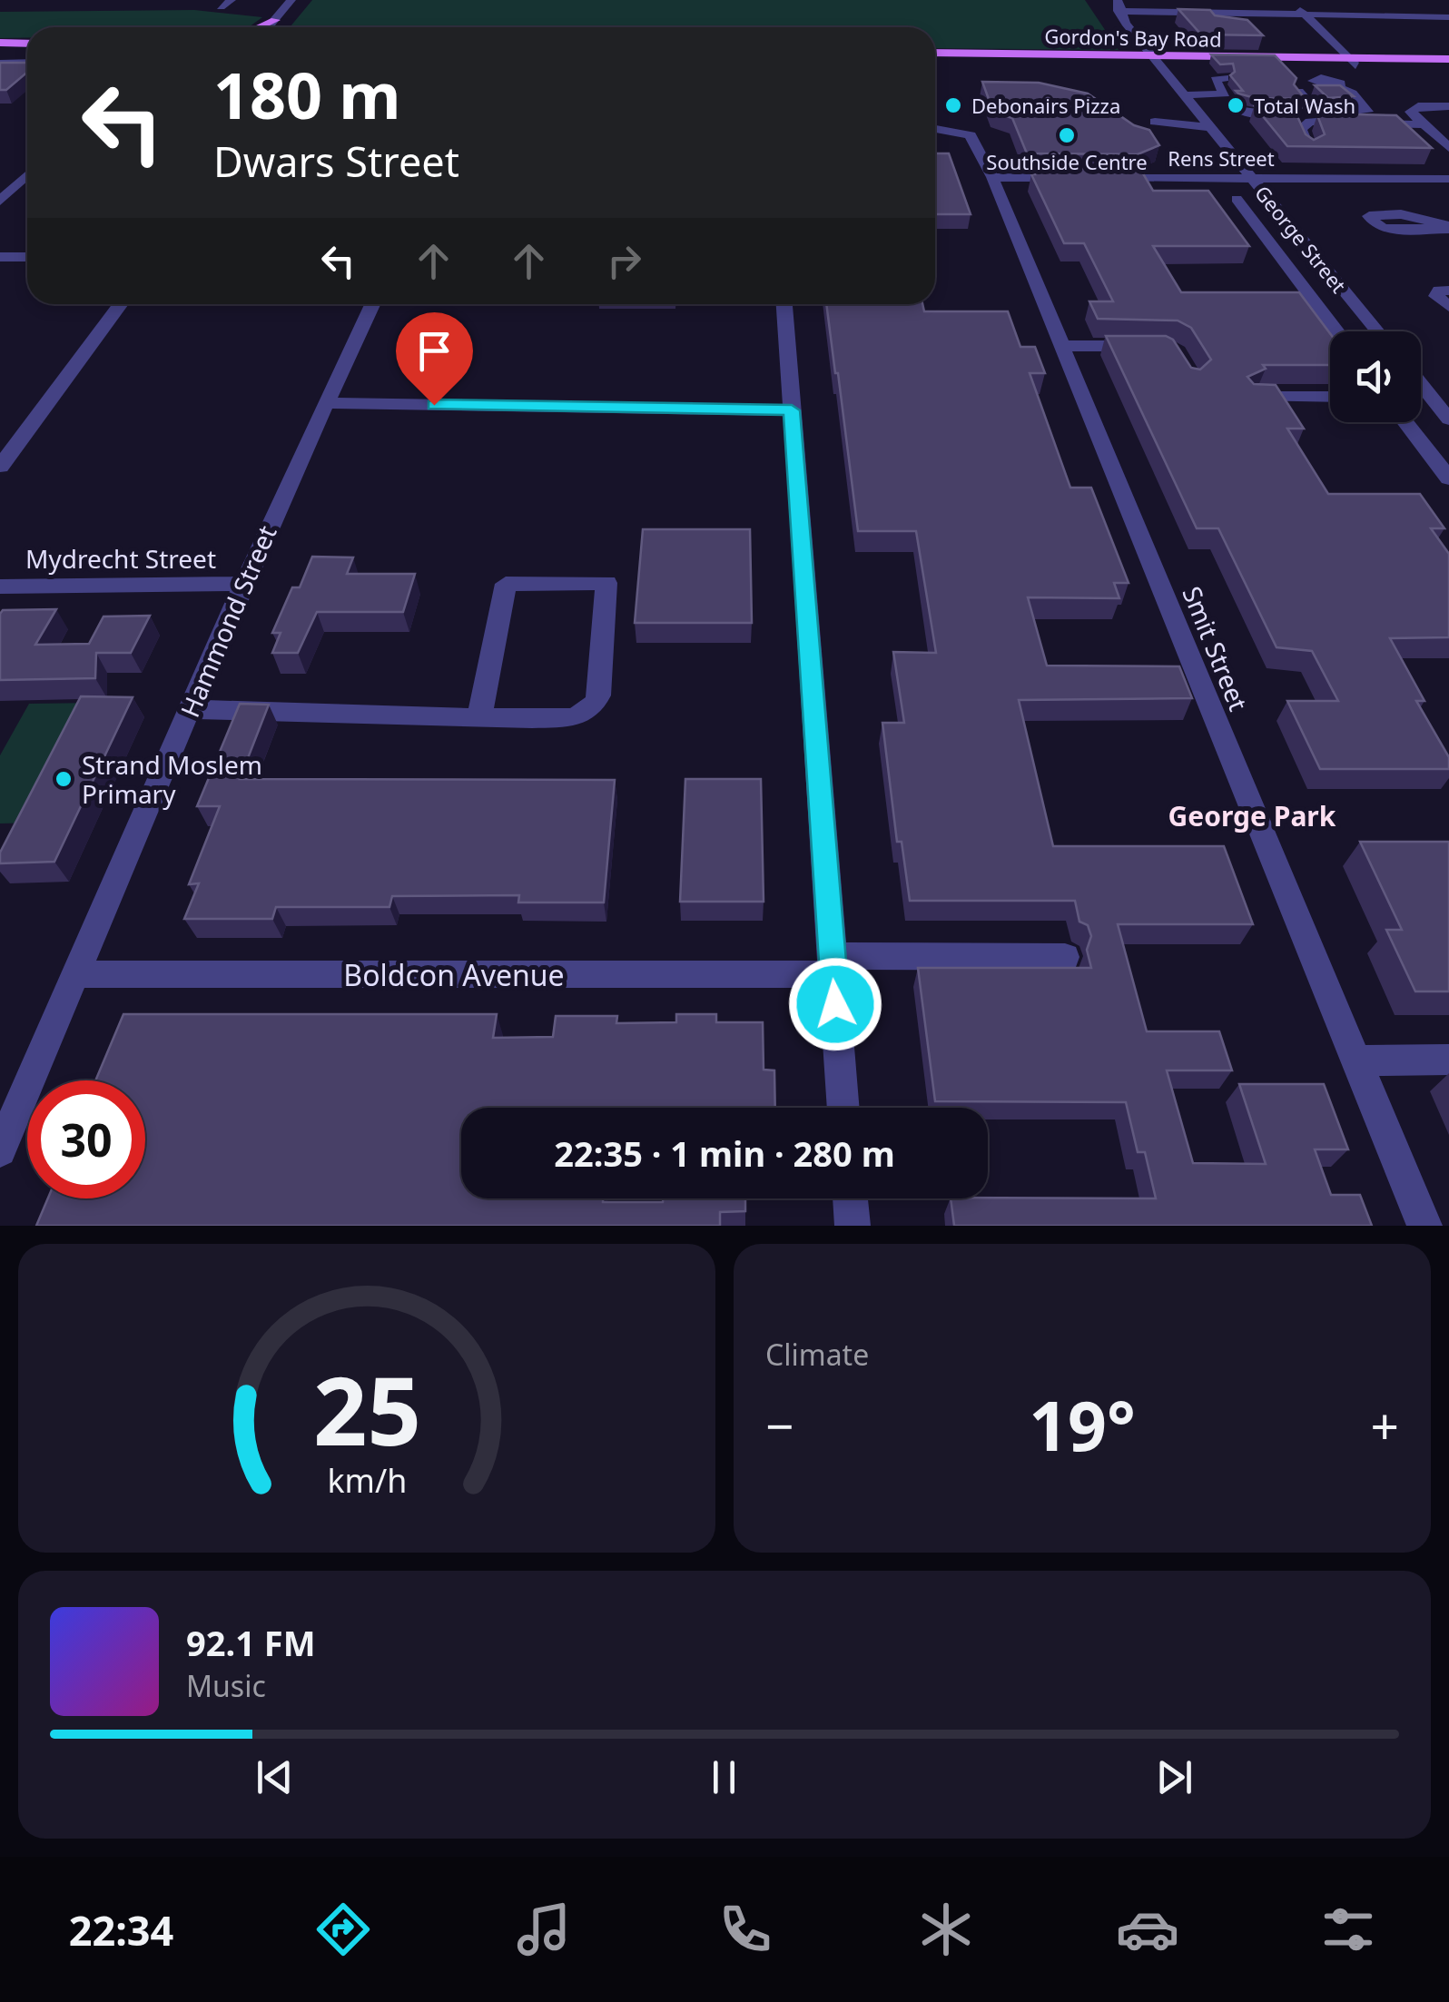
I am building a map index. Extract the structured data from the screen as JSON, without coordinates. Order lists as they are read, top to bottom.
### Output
{
  "streets": {
    "main road": ["Gordon's Bay Road"],
    "street": [
      "Rens Street",
      "George Street",
      "Mydrecht Street",
      "Hammond Street",
      "Smit Street",
      "Boldcon Avenue"
    ]
  },
  "crossings": [
    ["Gordon's Bay Road", "George Street"],
    ["Rens Street", "George Street"],
    ["Mydrecht Street", "Hammond Street"],
    ["Hammond Street", "Boldcon Avenue"]
  ],
  "districts": ["George Park"],
  "places": [
    "Debonairs Pizza",
    "Total Wash",
    "Southside Centre",
    "Strand Moslem Primary"
  ],
  "page": {
    "turn": ["180 m", "Dwars Street"],
    "limit": "30",
    "trip": "22:35 · 1 min · 280 m",
    "tile": "Climate",
    "heat": ["−", "19°", "+"],
    "song": ["92.1 FM", "Music"],
    "tabs": "22:34",
    "gauge": ["25", "km/h"]
  }
}
